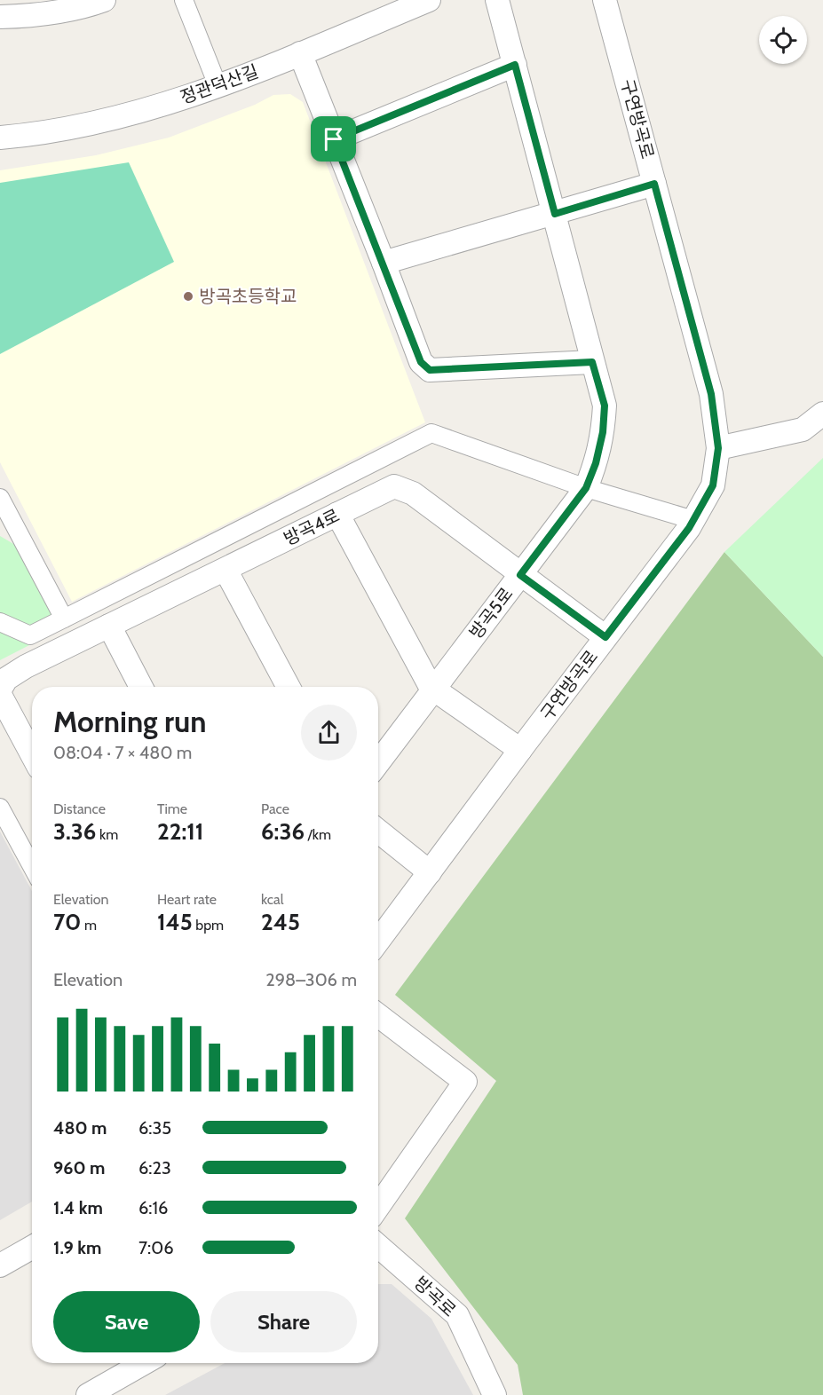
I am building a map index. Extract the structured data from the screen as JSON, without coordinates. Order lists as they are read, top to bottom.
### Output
{
  "streets": {
    "street": [
      "정관덕산길",
      "구연방곡로",
      "방곡4로",
      "방곡5로",
      "방곡로"
    ]
  },
  "crossings": [
    ["구연방곡로", "방곡4로"],
    ["방곡4로", "방곡5로"]
  ],
  "places": ["방곡초등학교"],
  "page": {
    "heading": ["Morning run", "08:04 · 7 × 480 m"],
    "stats": [
      ["Distance", "3.36 km"],
      ["Time", "22:11"],
      ["Pace", "6:36 /km"],
      ["Elevation", "70 m"],
      ["Heart rate", "145 bpm"],
      ["kcal", "245"]
    ],
    "chart": ["Elevation", "298–306 m"],
    "list": [
      {
        "name": "480 m",
        "note": "6:35"
      },
      {
        "name": "960 m",
        "note": "6:23"
      },
      {
        "name": "1.4 km",
        "note": "6:16"
      },
      {
        "name": "1.9 km",
        "note": "7:06"
      }
    ],
    "buttons": ["Save", "Share"]
  }
}
